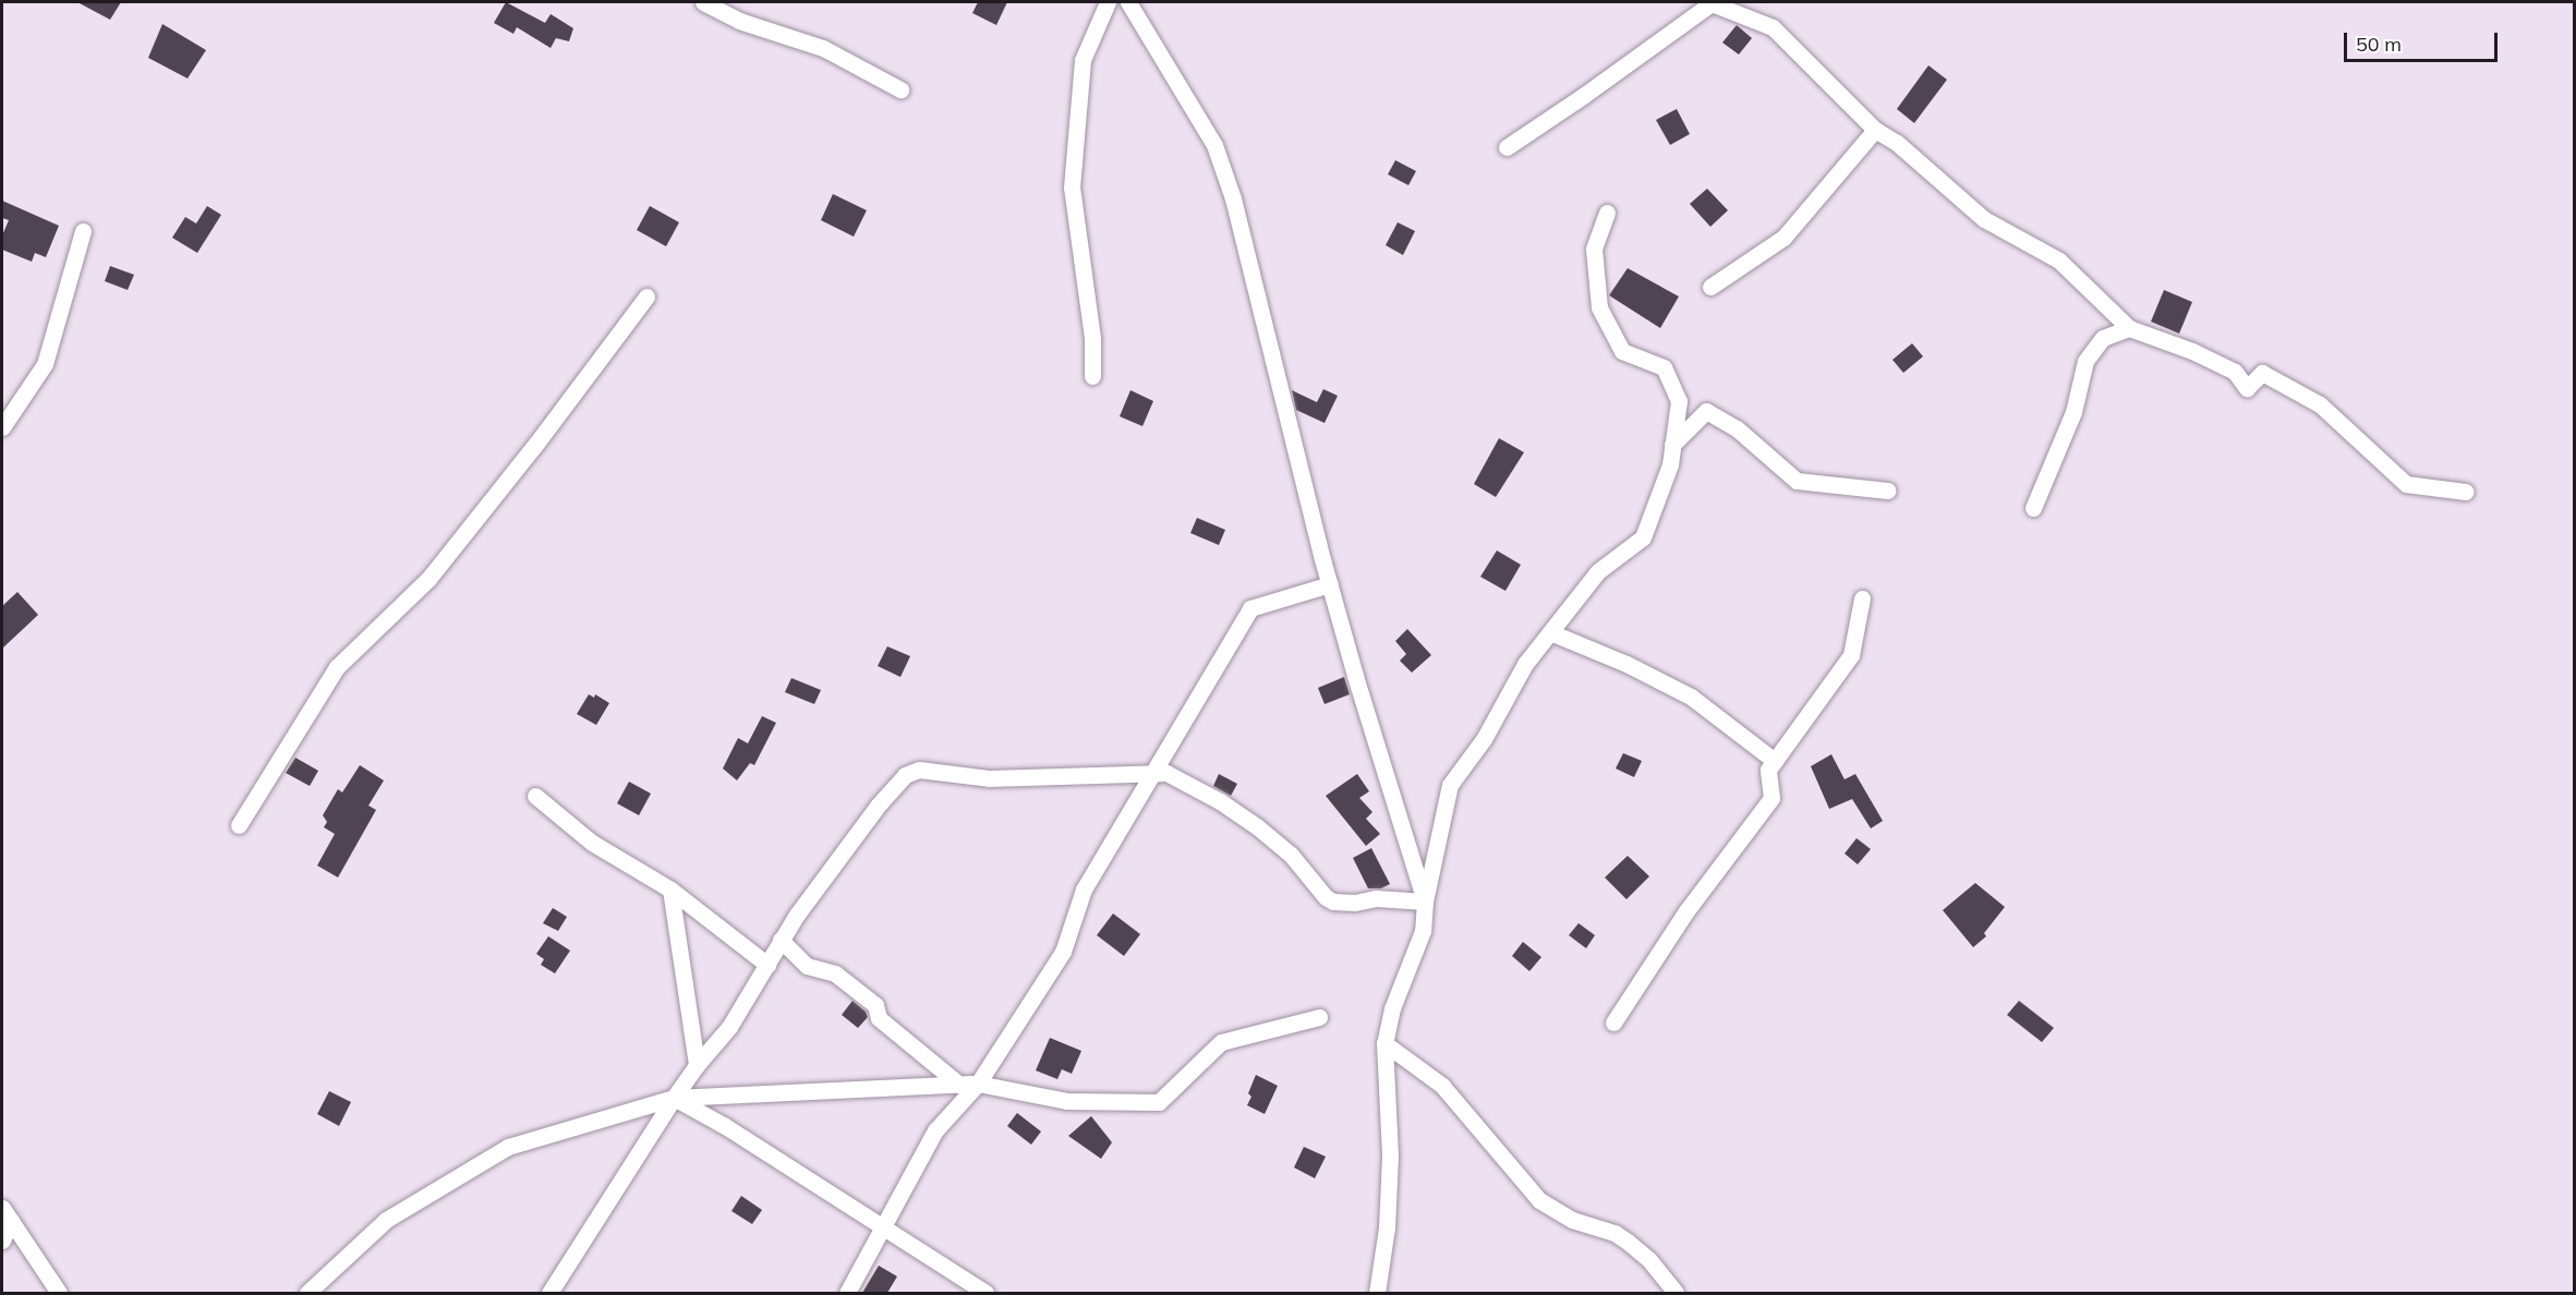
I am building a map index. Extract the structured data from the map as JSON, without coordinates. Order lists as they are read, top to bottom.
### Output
{
  "scale_bar": "50 m"
}
